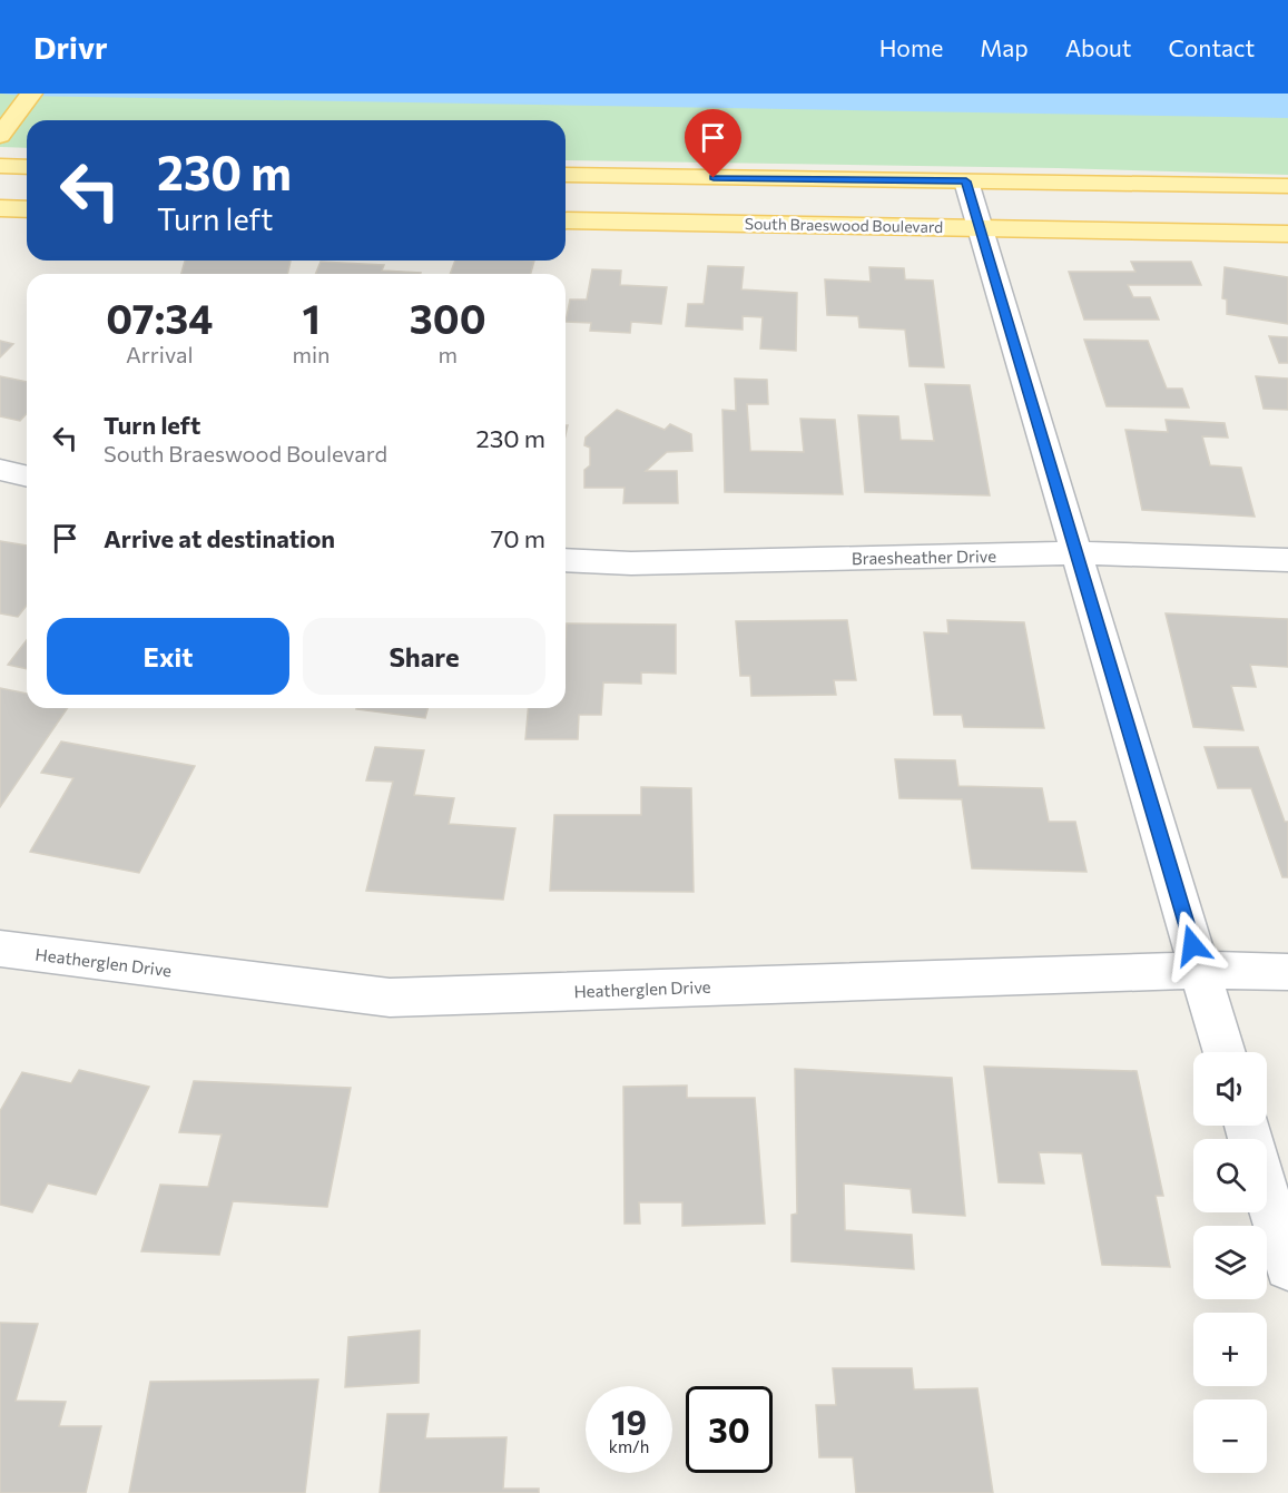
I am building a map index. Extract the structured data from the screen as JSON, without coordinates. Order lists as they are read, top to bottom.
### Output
{
  "streets": {
    "main road": ["South Braeswood Boulevard"],
    "street": ["Braesheather Drive", "Heatherglen Drive"]
  },
  "page": {
    "header": "Drivr",
    "nav": [
      "Home",
      "Map",
      "About",
      "Contact"
    ],
    "turn": ["230 m", "Turn left"],
    "eta": [
      "07:34",
      "Arrival",
      "1",
      "min",
      "300",
      "m"
    ],
    "list": [
      {
        "name": "Turn left",
        "note": "South Braeswood Boulevard",
        "value": "230 m"
      },
      {
        "name": "Arrive at destination",
        "value": "70 m"
      }
    ],
    "buttons": ["Exit", "Share"],
    "map_buttons": ["+", "−"],
    "speed": "19 km/h",
    "limit": "30"
  }
}
